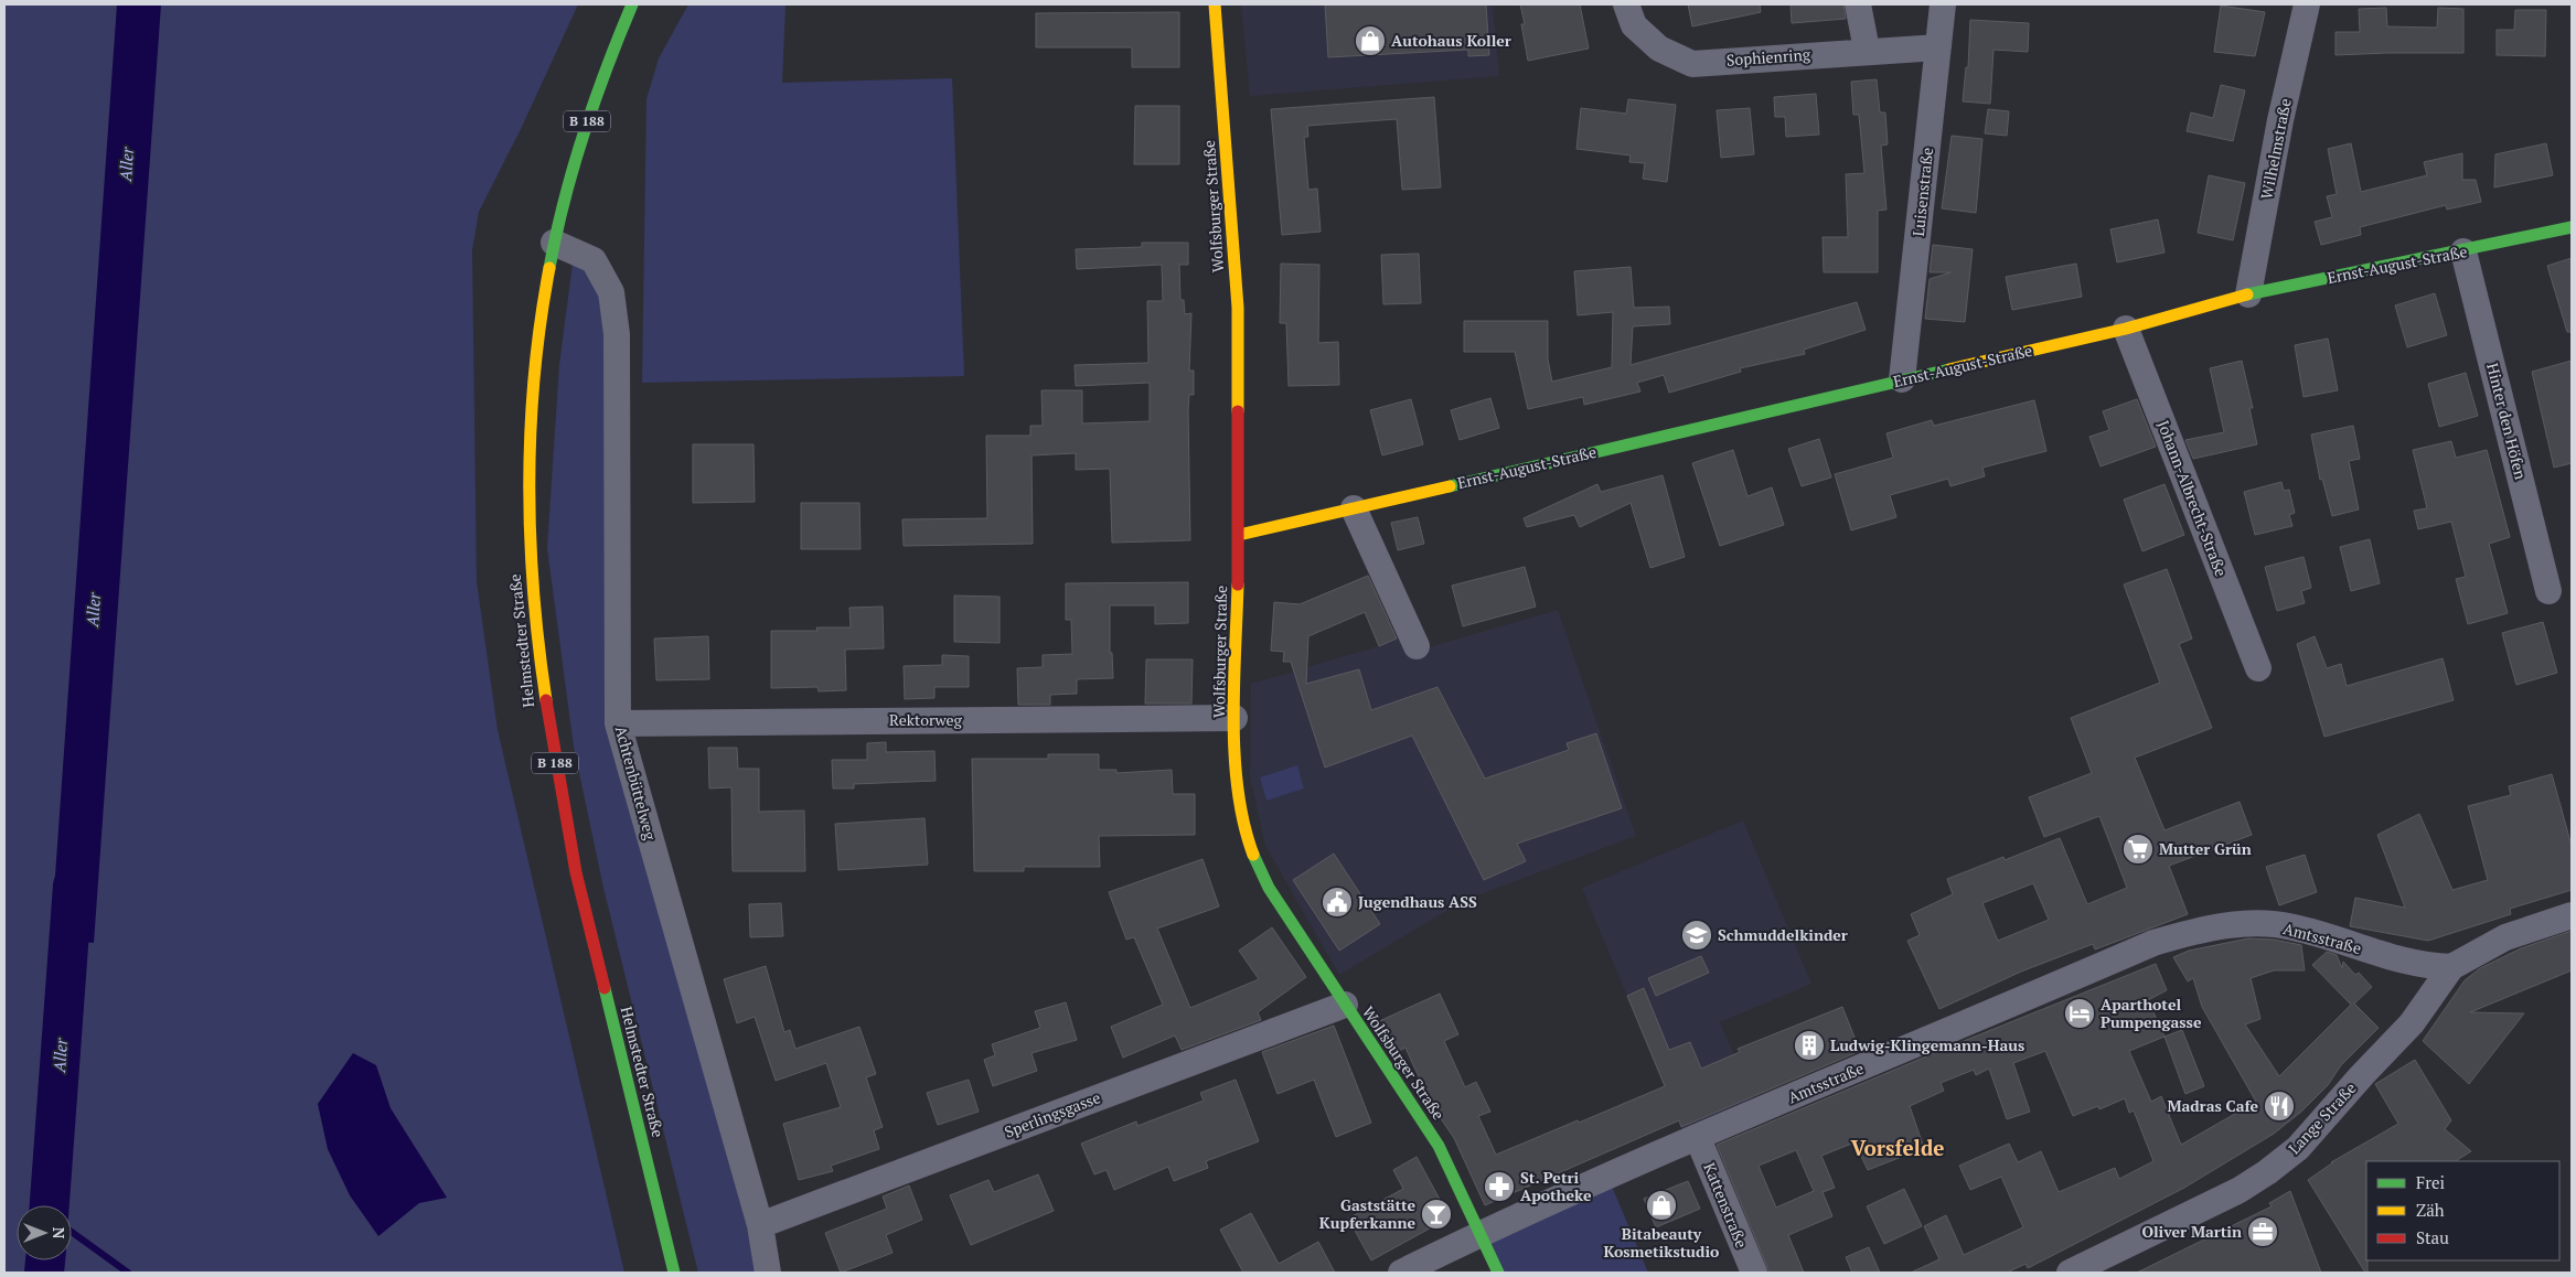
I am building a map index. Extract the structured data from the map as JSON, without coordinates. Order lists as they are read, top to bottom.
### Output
{
  "streets": {
    "street": [
      "Sophienring",
      "B 188",
      "Wilhelmstraße",
      "Luisenstraße",
      "Wolfsburger Straße",
      "Ernst-August-Straße",
      "Hinter den Höfen",
      "Johann-Albrecht-Straße",
      "Helmstedter Straße",
      "Rektorweg",
      "Achtenbüttelweg",
      "Amtsstraße",
      "Sperlingsgasse",
      "Lange Straße",
      "Kattenstraße"
    ]
  },
  "crossings": [
    ["Sophienring", "Luisenstraße"],
    ["Wilhelmstraße", "Ernst-August-Straße"],
    ["Luisenstraße", "Ernst-August-Straße"],
    ["Wolfsburger Straße", "Ernst-August-Straße"],
    ["Wolfsburger Straße", "Rektorweg"],
    ["Wolfsburger Straße", "Amtsstraße"],
    ["Wolfsburger Straße", "Sperlingsgasse"],
    ["Ernst-August-Straße", "Hinter den Höfen"],
    ["Ernst-August-Straße", "Johann-Albrecht-Straße"],
    ["Helmstedter Straße", "Achtenbüttelweg"],
    ["Rektorweg", "Achtenbüttelweg"],
    ["Achtenbüttelweg", "Sperlingsgasse"],
    ["Amtsstraße", "Lange Straße"],
    ["Amtsstraße", "Kattenstraße"]
  ],
  "districts": ["Vorsfelde"],
  "water": ["Aller"],
  "places": {
    "shop": ["Autohaus Koller", "Bitabeauty Kosmetikstudio"],
    "supermarket": ["Mutter Grün"],
    "public building": ["Jugendhaus ASS"],
    "school or university": ["Schmuddelkinder"],
    "hotel": ["Aparthotel Pumpengasse"],
    "building": ["Ludwig-Klingemann-Haus"],
    "restaurant": ["Madras Cafe"],
    "pharmacy": ["St. Petri Apotheke"],
    "bar": ["Gaststätte Kupferkanne"],
    "office": ["Oliver Martin"]
  },
  "legend": ["Frei", "Zäh", "Stau"],
  "north": "right"
}
